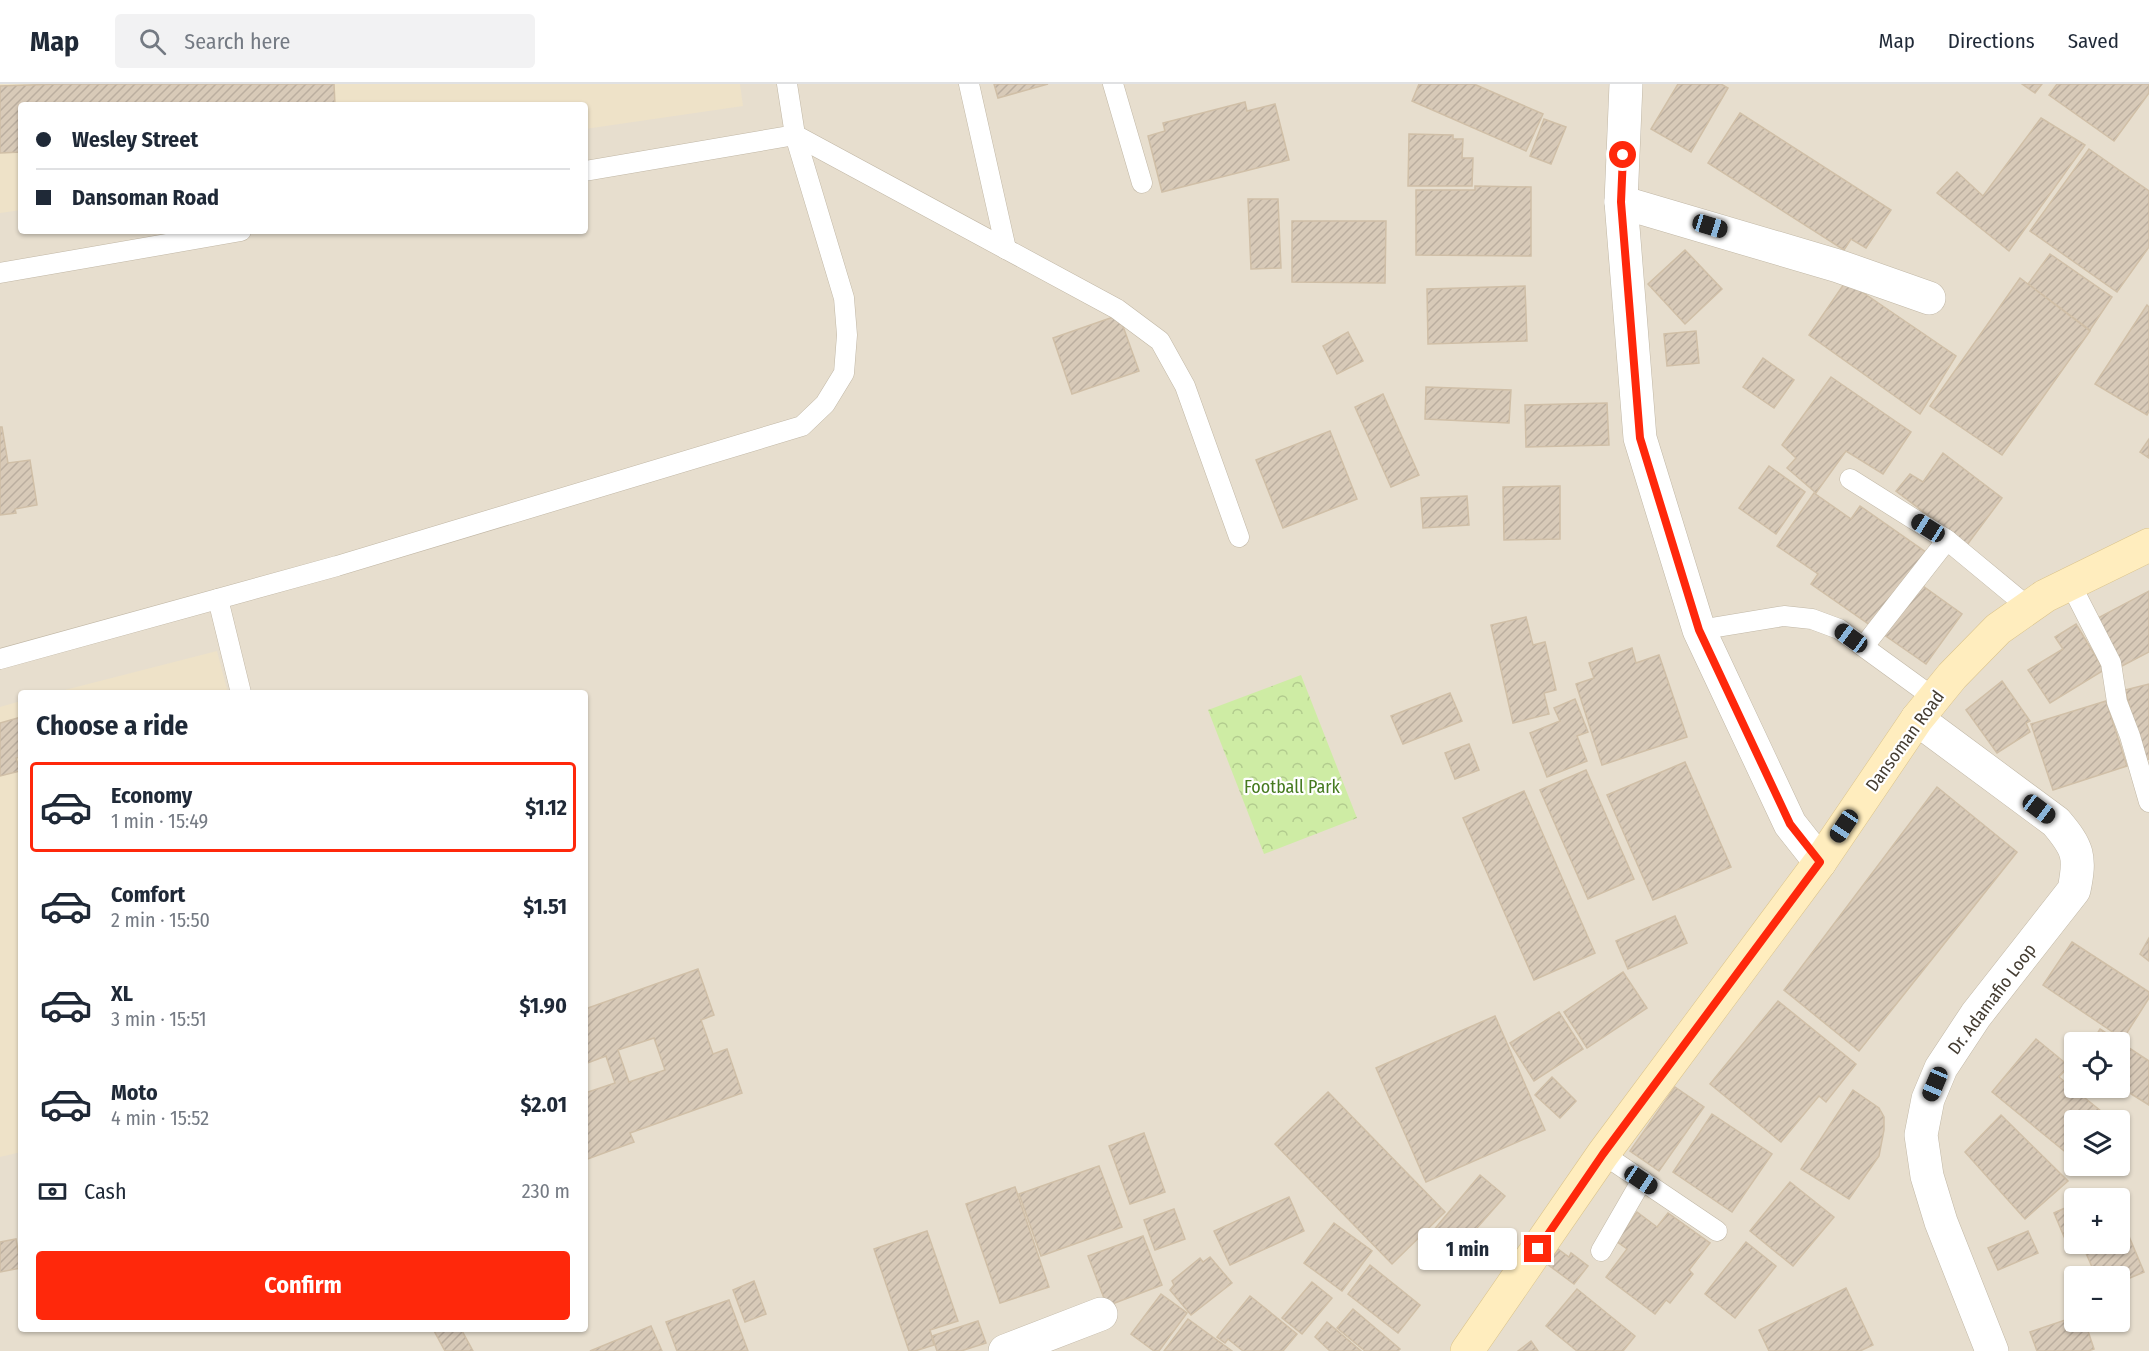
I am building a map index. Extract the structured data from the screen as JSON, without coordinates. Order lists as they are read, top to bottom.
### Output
{
  "streets": {
    "main road": ["Dansoman Road"],
    "street": ["Dr. Adamafio Loop"]
  },
  "crossings": [
    ["Dansoman Road", "Dr. Adamafio Loop"]
  ],
  "parks": ["Football Park"],
  "page": {
    "header": "Map",
    "search": "Search here",
    "nav": ["Map", "Directions", "Saved"],
    "banner": ["Wesley Street", "Dansoman Road"],
    "heading": "Choose a ride",
    "list": [
      {
        "name": "Economy",
        "note": "1 min · 15:49",
        "value": "$1.12"
      },
      {
        "name": "Comfort",
        "note": "2 min · 15:50",
        "value": "$1.51"
      },
      {
        "name": "XL",
        "note": "3 min · 15:51",
        "value": "$1.90"
      },
      {
        "name": "Moto",
        "note": "4 min · 15:52",
        "value": "$2.01"
      }
    ],
    "map_buttons": ["+", "−"],
    "pay": ["Cash", "230 m"],
    "bubble": "1 min",
    "buttons": "Confirm"
  }
}
